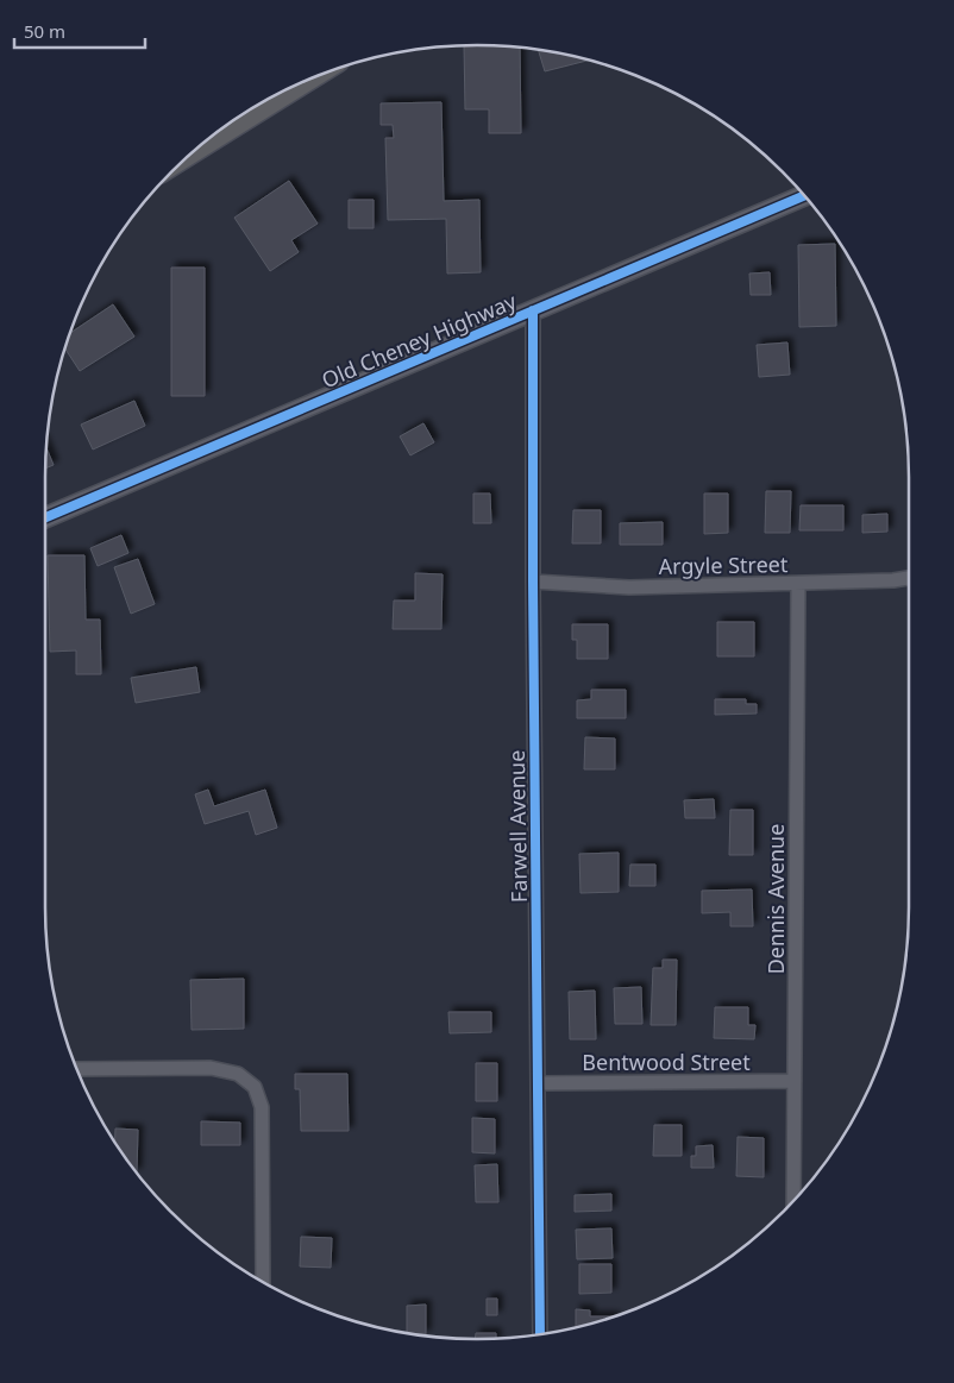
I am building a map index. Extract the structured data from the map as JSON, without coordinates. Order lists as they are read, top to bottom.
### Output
{
  "streets": {
    "street": [
      "Old Cheney Highway",
      "Argyle Street",
      "Farwell Avenue",
      "Dennis Avenue",
      "Bentwood Street"
    ]
  },
  "crossings": [
    ["Old Cheney Highway", "Farwell Avenue"],
    ["Argyle Street", "Farwell Avenue"],
    ["Argyle Street", "Dennis Avenue"],
    ["Farwell Avenue", "Bentwood Street"],
    ["Dennis Avenue", "Bentwood Street"]
  ],
  "scale_bar": "50 m"
}
